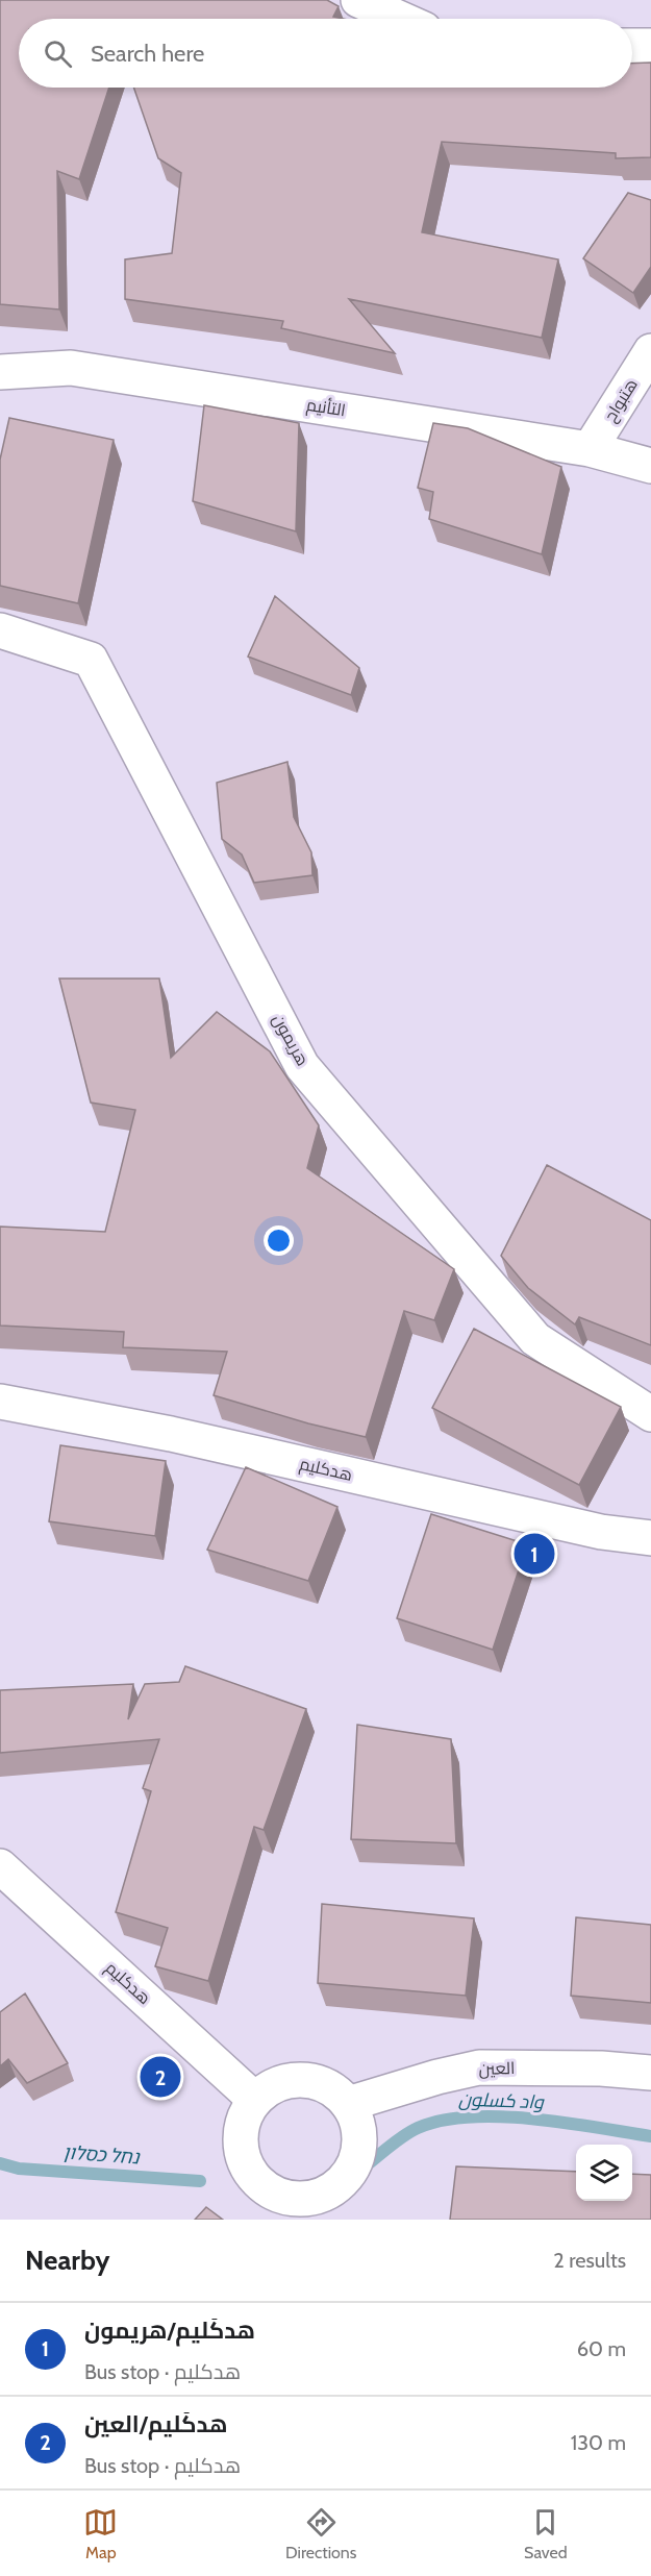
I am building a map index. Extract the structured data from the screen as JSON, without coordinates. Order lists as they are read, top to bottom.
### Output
{
  "streets": {
    "street": [
      "هتبواح",
      "التأنيم",
      "هريمون",
      "هدكليم",
      "العين"
    ]
  },
  "crossings": [
    ["هتبواح", "التأنيم"],
    ["هدكليم", "العين"]
  ],
  "water": ["واد كسلون", "נחל כסלון"],
  "page": {
    "search": "Search here",
    "pins": ["1", "2"],
    "heading": ["Nearby", "2 results"],
    "list": [
      {
        "mark": "1",
        "name": "هدكَليم/هريمون",
        "note": "Bus stop · هدكليم",
        "value": "60 m"
      },
      {
        "mark": "2",
        "name": "هدكَليم/العين",
        "note": "Bus stop · هدكليم",
        "value": "130 m"
      }
    ],
    "nav": ["Map", "Directions", "Saved"]
  }
}
